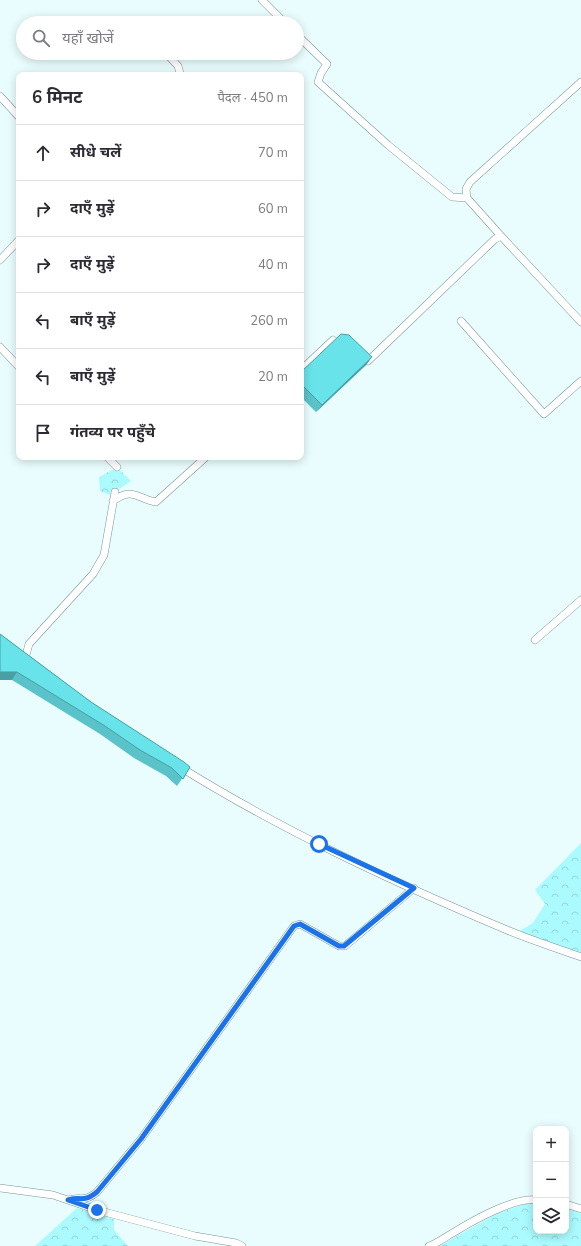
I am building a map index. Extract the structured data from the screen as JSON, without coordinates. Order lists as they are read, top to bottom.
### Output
{
  "page": {
    "search": "यहाँ खोजें",
    "heading": ["6 मिनट", "पैदल · 450 m"],
    "list": [
      ["सीधे चलें", "70 m"],
      ["दाएँ मुड़ें", "60 m"],
      ["दाएँ मुड़ें", "40 m"],
      ["बाएँ मुड़ें", "260 m"],
      ["बाएँ मुड़ें", "20 m"],
      "गंतव्य पर पहुँचे"
    ],
    "map_buttons": ["+", "−"]
  }
}
